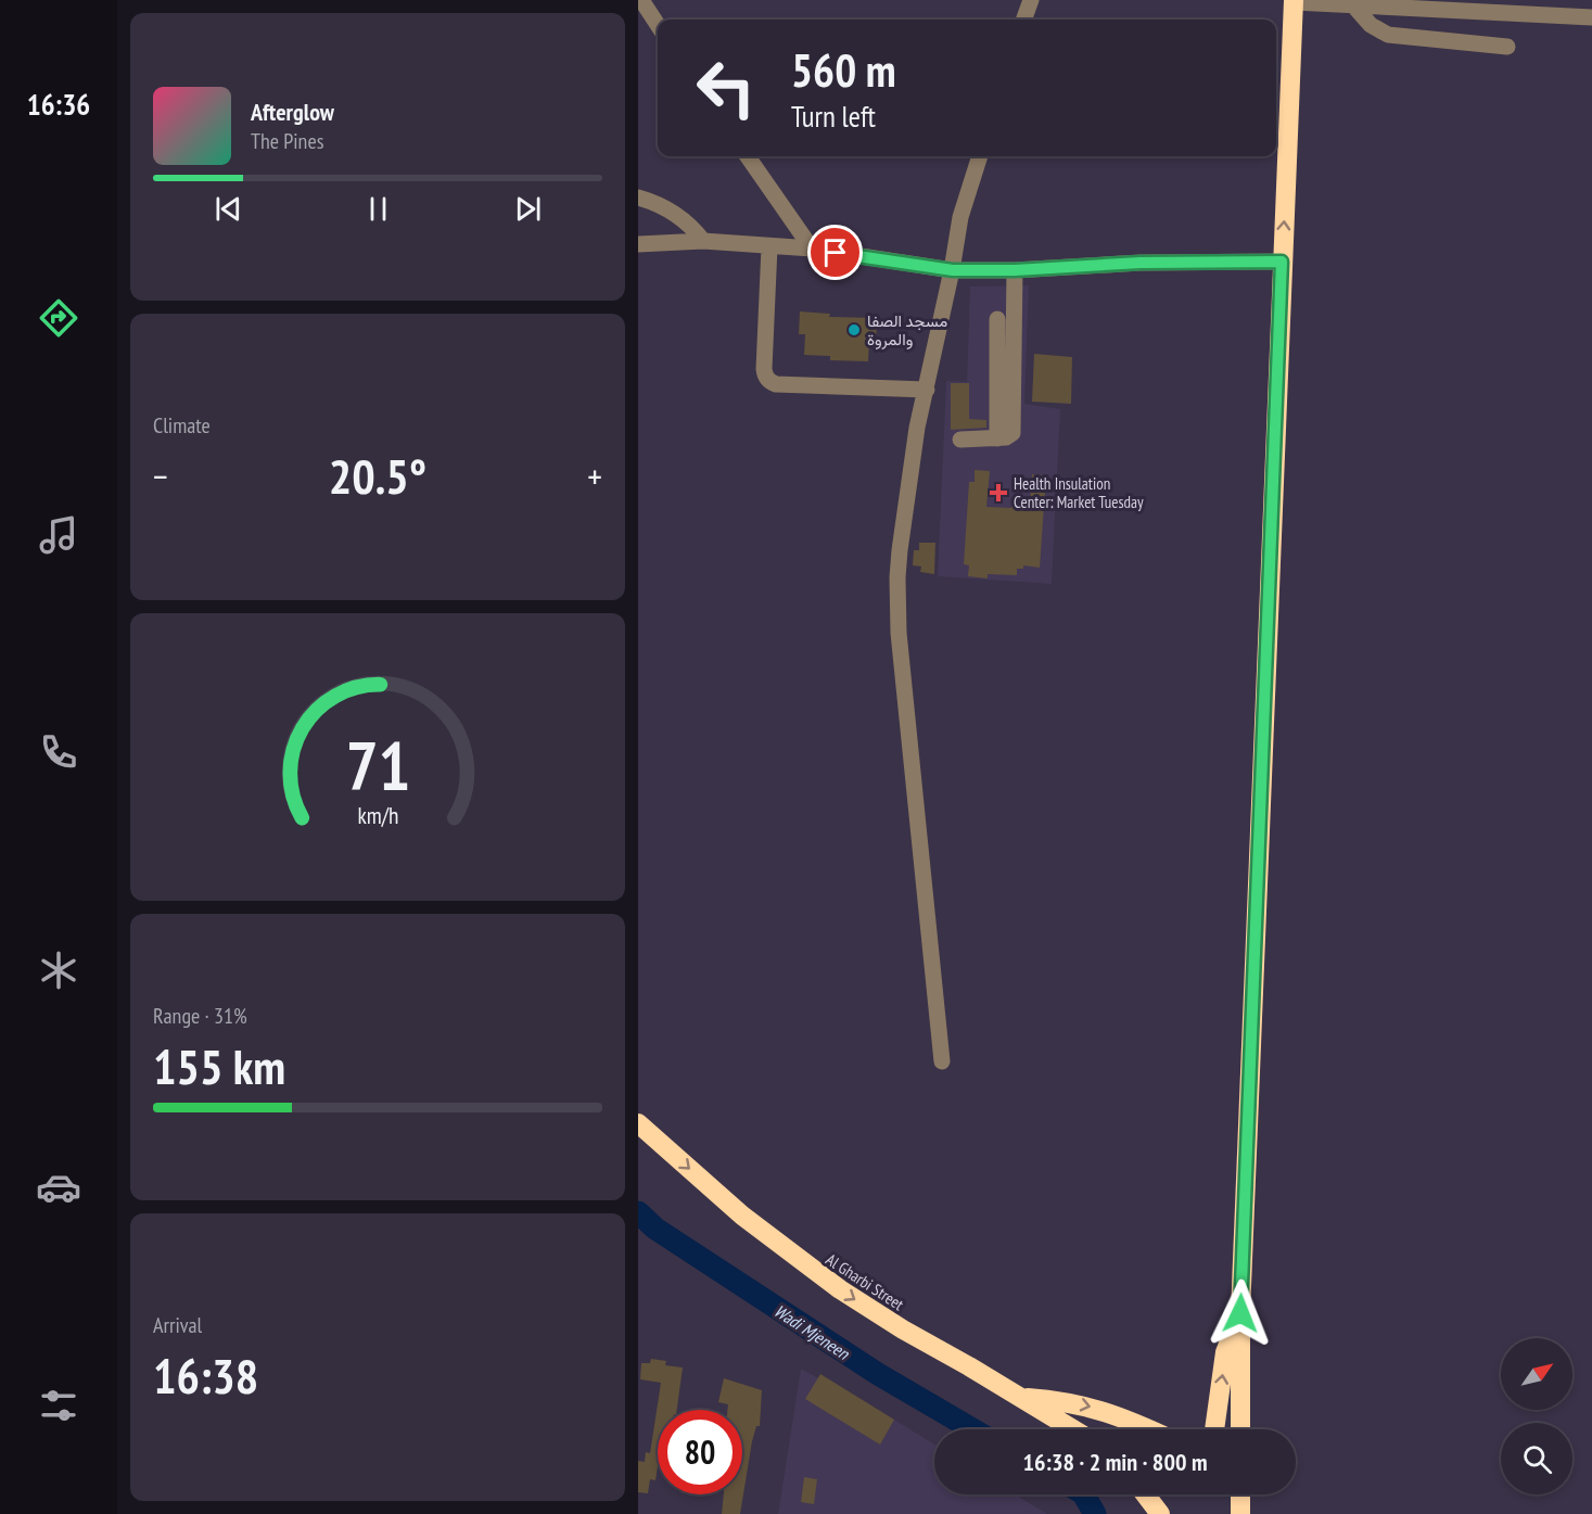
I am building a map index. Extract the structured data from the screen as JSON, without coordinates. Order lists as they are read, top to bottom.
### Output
{
  "streets": {
    "highway": ["Al Gharbi Street"]
  },
  "one_way": ["Al Gharbi Street"],
  "water": ["Wadi Mjeneen"],
  "places": {
    "other": ["مسجد الصفا والمروة"],
    "health": ["Health Insulation Center: Market Tuesday"]
  },
  "north": "top right",
  "page": {
    "tabs": "16:36",
    "turn": ["560 m", "Turn left"],
    "song": ["Afterglow", "The Pines"],
    "tile": [
      "Climate",
      ["Range · 31%", "155 km"],
      ["Arrival", "16:38"]
    ],
    "heat": ["−", "20.5°", "+"],
    "limit": "80",
    "trip": "16:38 · 2 min · 800 m",
    "gauge": ["71", "km/h"]
  }
}
